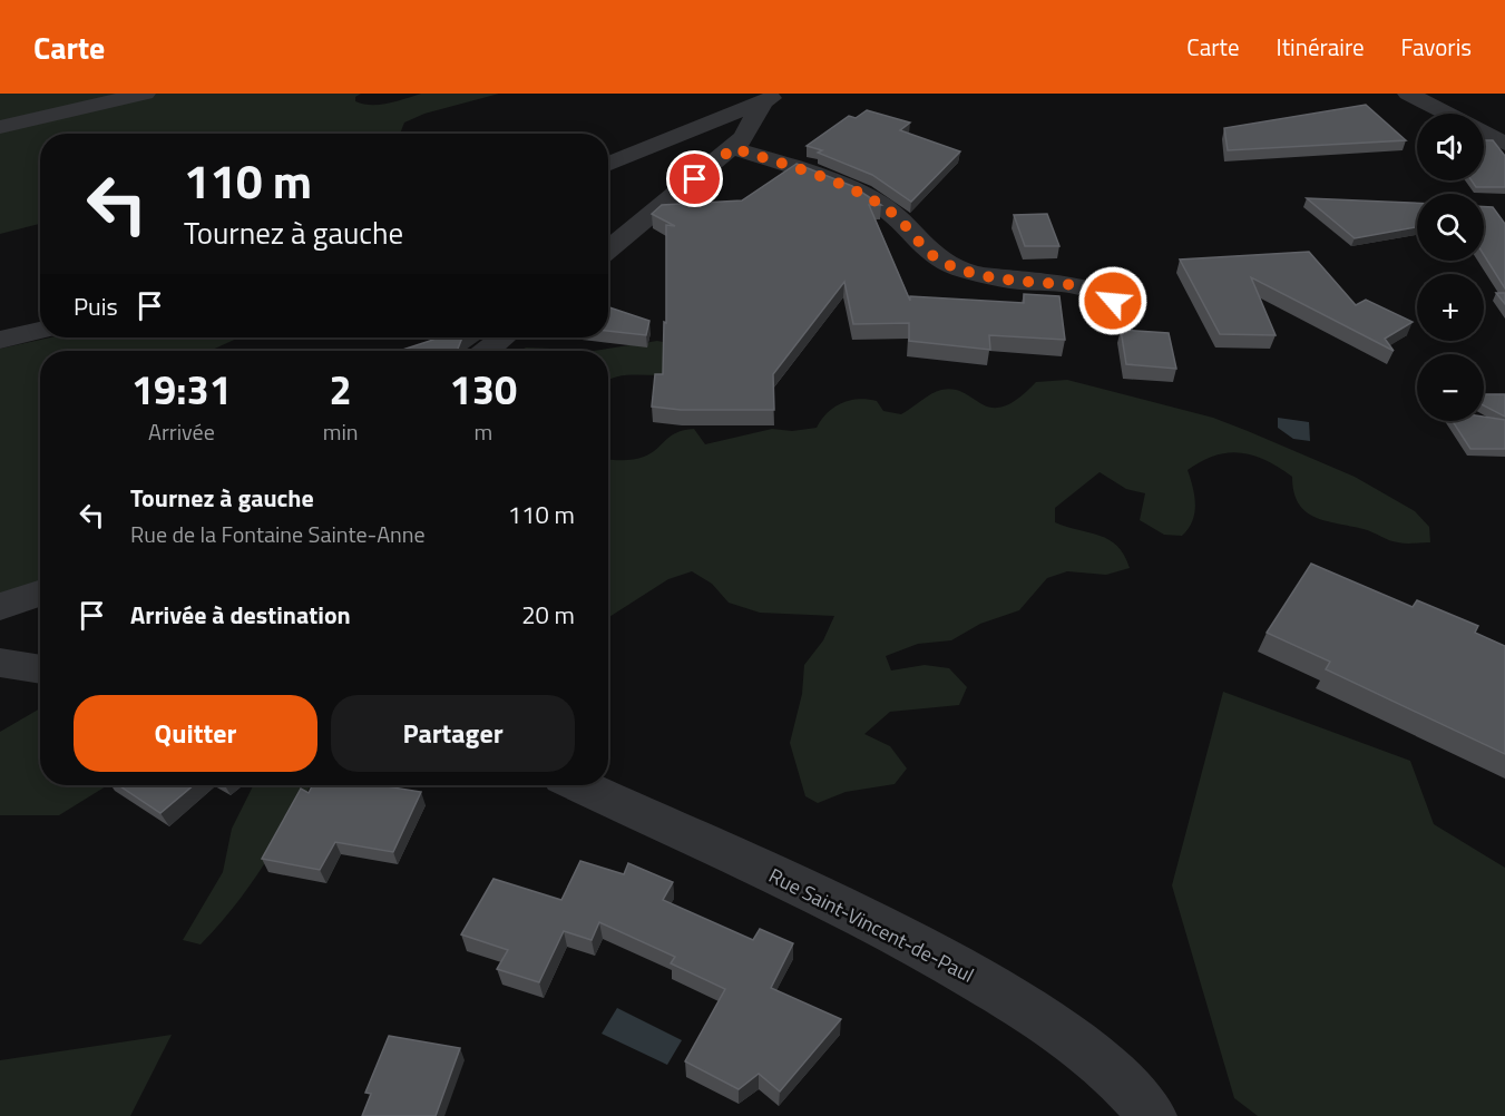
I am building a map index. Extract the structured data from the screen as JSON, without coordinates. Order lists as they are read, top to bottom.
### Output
{
  "streets": {
    "street": ["Rue Saint-Vincent-de-Paul"]
  },
  "page": {
    "header": "Carte",
    "nav": ["Carte", "Itinéraire", "Favoris"],
    "map_buttons": ["+", "−"],
    "turn": ["110 m", "Tournez à gauche"],
    "then": "Puis",
    "eta": [
      "19:31",
      "Arrivée",
      "2",
      "min",
      "130",
      "m"
    ],
    "list": [
      {
        "name": "Tournez à gauche",
        "note": "Rue de la Fontaine Sainte-Anne",
        "value": "110 m"
      },
      {
        "name": "Arrivée à destination",
        "value": "20 m"
      }
    ],
    "buttons": ["Quitter", "Partager"]
  }
}
